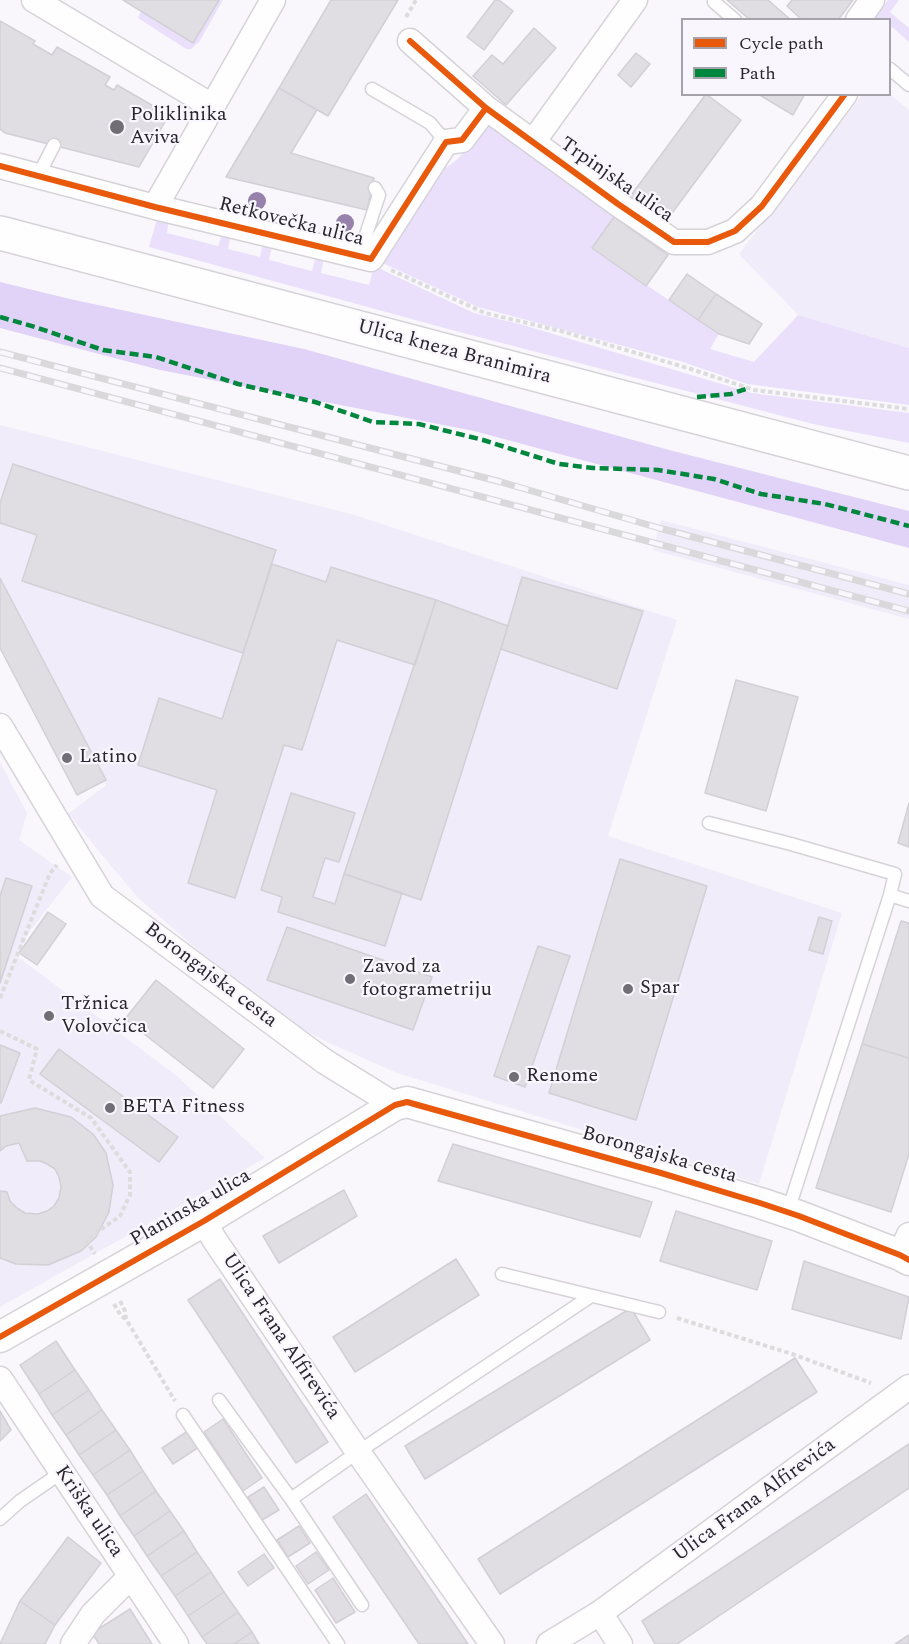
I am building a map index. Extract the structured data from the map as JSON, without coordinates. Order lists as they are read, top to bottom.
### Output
{
  "streets": {
    "main road": ["Ulica kneza Branimira"],
    "street": [
      "Trpinjska ulica",
      "Retkovečka ulica",
      "Borongajska cesta",
      "Planinska ulica",
      "Ulica Frana Alfirevića",
      "Kriška ulica"
    ]
  },
  "crossings": [
    ["Trpinjska ulica", "Retkovečka ulica"],
    ["Borongajska cesta", "Planinska ulica"],
    ["Planinska ulica", "Ulica Frana Alfirevića"]
  ],
  "places": [
    "Poliklinika Aviva",
    "Latino",
    "Zavod za fotogrametriju",
    "Spar",
    "Tržnica Volovčica",
    "Renome",
    "BETA Fitness"
  ],
  "legend": ["Cycle path", "Path"]
}
